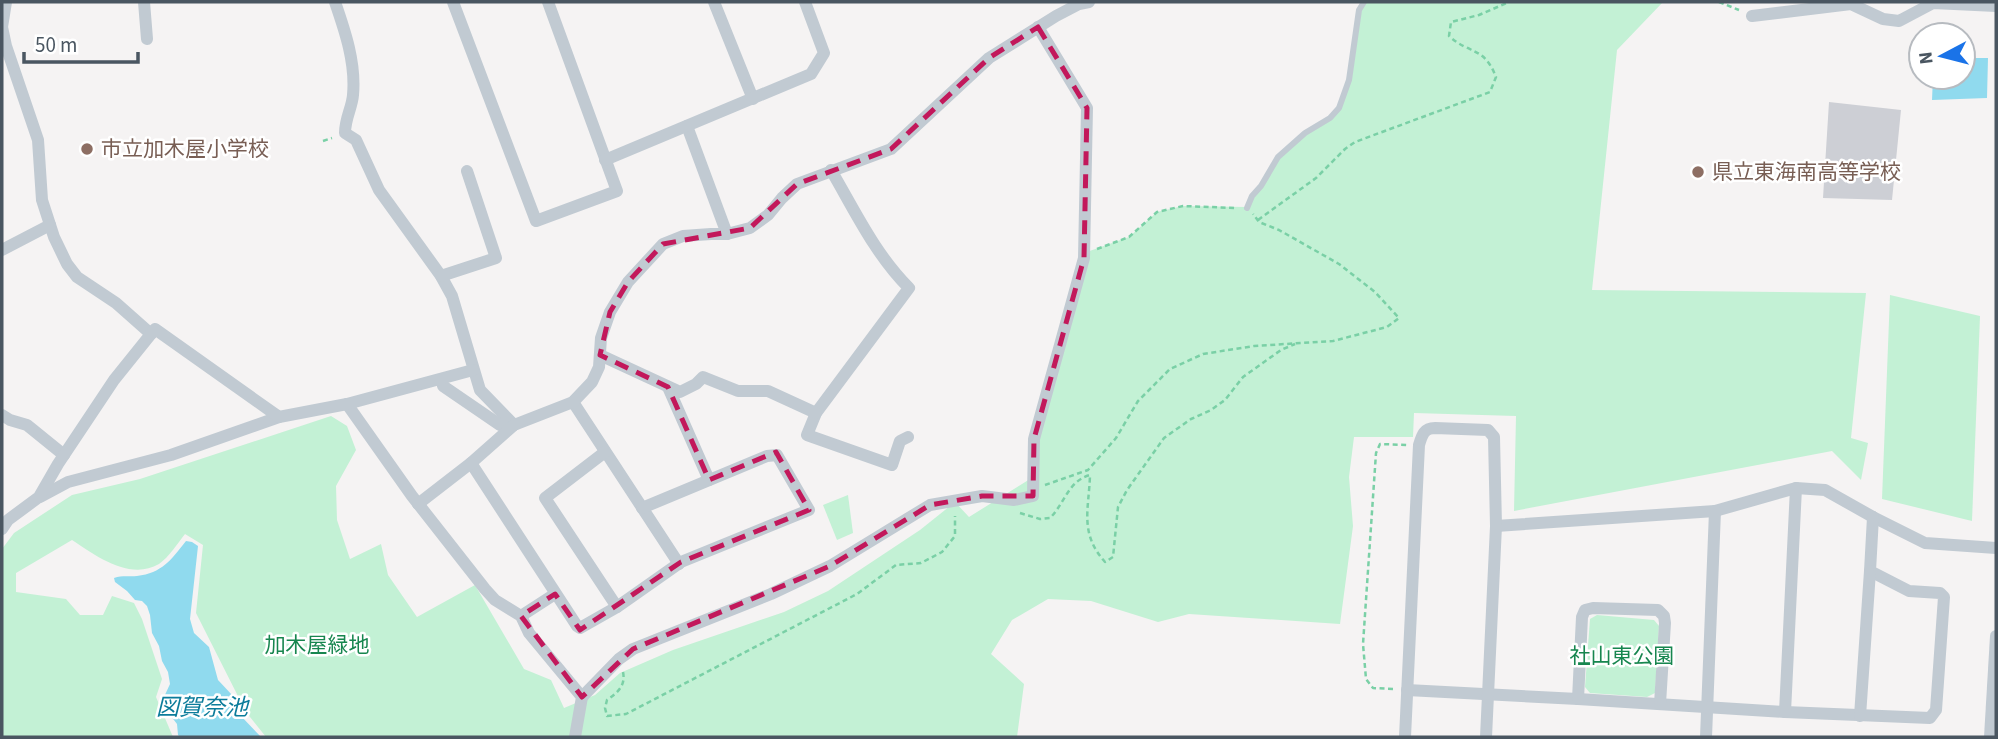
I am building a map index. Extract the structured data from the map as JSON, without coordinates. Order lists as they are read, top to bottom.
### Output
{
  "water": ["図賀奈池"],
  "parks": ["加木屋緑地", "社山東公園"],
  "places": ["市立加木屋小学校", "県立東海南高等学校"],
  "scale_bar": "50 m",
  "north": "left"
}
